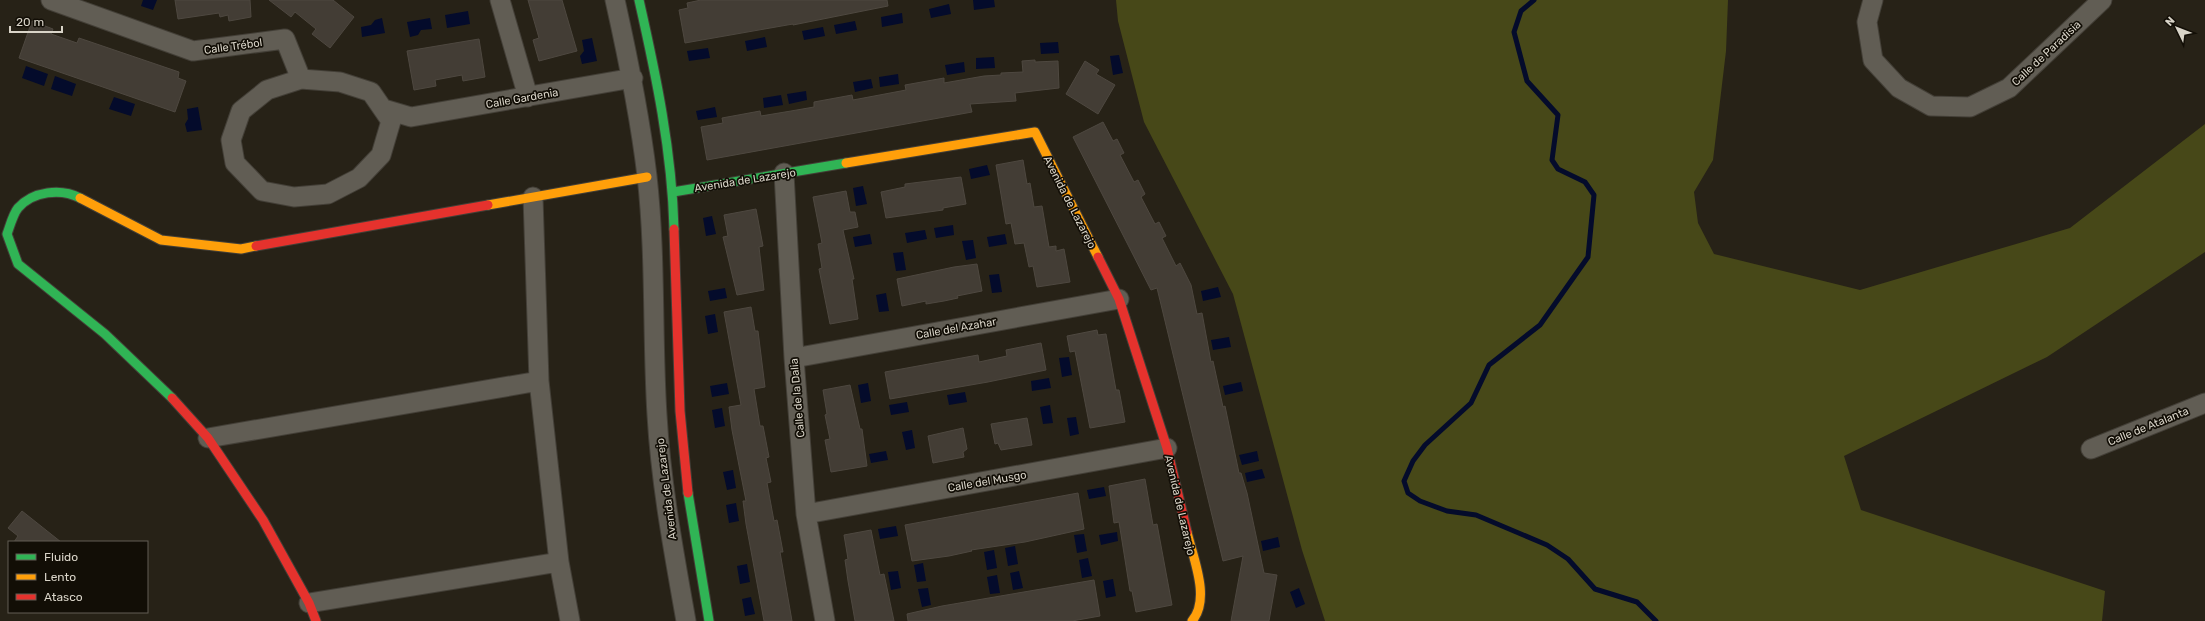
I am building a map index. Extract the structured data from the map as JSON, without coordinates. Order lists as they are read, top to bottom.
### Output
{
  "streets": {
    "street": [
      "Calle Trébol",
      "Calle de Paradisia",
      "Calle Gardenia",
      "Avenida de Lazarejo",
      "Calle del Azahar",
      "Calle de la Dalia",
      "Calle de Atalanta",
      "Calle del Musgo"
    ]
  },
  "crossings": [
    ["Calle Trébol", "Calle Gardenia"],
    ["Calle Gardenia", "Avenida de Lazarejo"],
    ["Avenida de Lazarejo", "Calle del Azahar"],
    ["Avenida de Lazarejo", "Calle de la Dalia"],
    ["Avenida de Lazarejo", "Calle del Musgo"],
    ["Calle del Azahar", "Calle de la Dalia"],
    ["Calle de la Dalia", "Calle del Musgo"]
  ],
  "legend": ["Fluido", "Lento", "Atasco"],
  "scale_bar": "20 m",
  "north": "top left"
}
